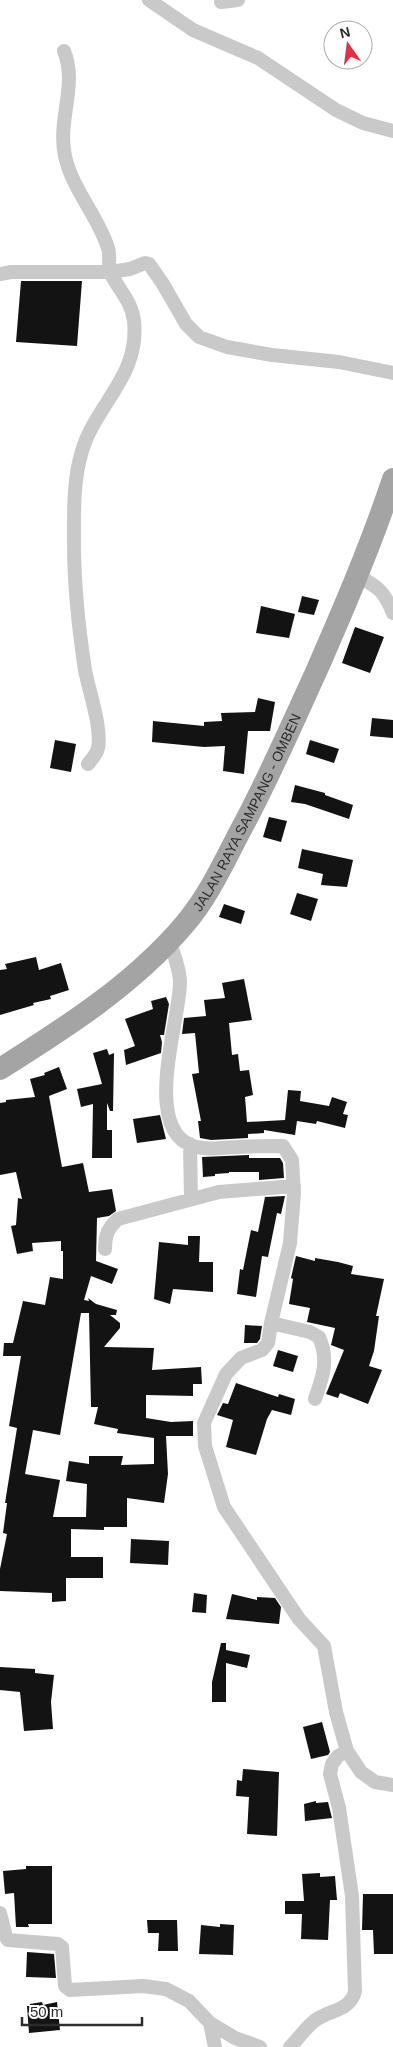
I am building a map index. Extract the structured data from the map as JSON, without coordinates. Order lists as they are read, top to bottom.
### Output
{
  "streets": {
    "main road": ["JALAN RAYA SAMPANG - OMBEN"]
  },
  "scale_bar": "50 m",
  "north": "top"
}
